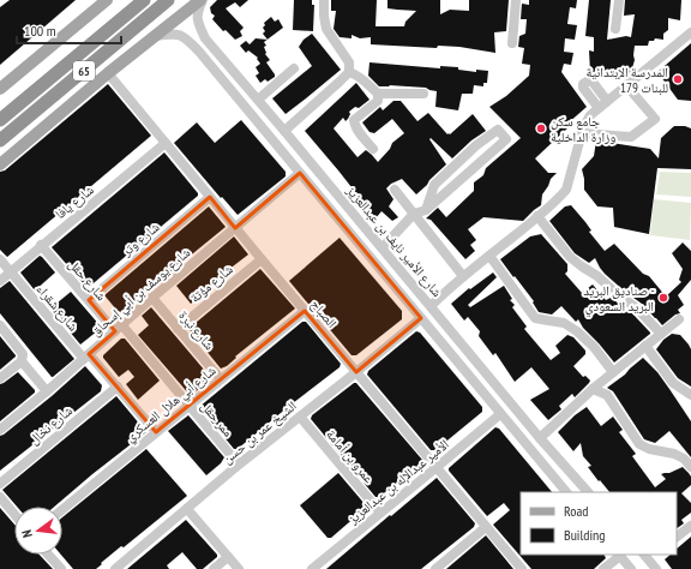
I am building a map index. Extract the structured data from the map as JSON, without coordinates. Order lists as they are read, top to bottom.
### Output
{
  "streets": {
    "highway": ["65"],
    "street": [
      "شارع يافا",
      "شارع وتر",
      "شارع الأمير نايف بن عبدالعزيز",
      "شارع حقل",
      "شارع مؤتة",
      "شارع يوسف بن أبي إسحاق",
      "شارع شقراء",
      "الصباح",
      "شارع نبرة",
      "شارع أبي هلال العسكري",
      "ممر حقل",
      "شارع نخال",
      "الشيخ عمر بن حسن",
      "عمرو بن أمامة",
      "الأمير عبدالإله بن عبدالعزيز"
    ]
  },
  "crossings": [
    ["شارع يافا", "شارع حقل"],
    ["شارع يافا", "شارع شقراء"],
    ["شارع يافا", "الصباح"],
    ["شارع وتر", "شارع حقل"],
    ["شارع وتر", "الصباح"],
    ["شارع حقل", "شارع يوسف بن أبي إسحاق"],
    ["شارع حقل", "ممر حقل"],
    ["شارع مؤتة", "الصباح"],
    ["شارع مؤتة", "شارع نبرة"],
    ["شارع يوسف بن أبي إسحاق", "شارع شقراء"],
    ["شارع يوسف بن أبي إسحاق", "الصباح"],
    ["شارع يوسف بن أبي إسحاق", "شارع نبرة"],
    ["شارع يوسف بن أبي إسحاق", "ممر حقل"],
    ["شارع شقراء", "شارع أبي هلال العسكري"],
    ["شارع شقراء", "شارع نخال"],
    ["الصباح", "شارع أبي هلال العسكري"],
    ["الصباح", "الشيخ عمر بن حسن"],
    ["الصباح", "الأمير عبدالإله بن عبدالعزيز"],
    ["شارع نبرة", "شارع أبي هلال العسكري"],
    ["شارع أبي هلال العسكري", "ممر حقل"],
    ["ممر حقل", "الشيخ عمر بن حسن"],
    ["الشيخ عمر بن حسن", "عمرو بن أمامة"],
    ["عمرو بن أمامة", "الأمير عبدالإله بن عبدالعزيز"]
  ],
  "places": ["المدرسة الإبتدائية 179 للبنات", "جامع سكن وزارة الداخلية", "صناديق البريد - البريد السعودي"],
  "legend": ["Road", "Building"],
  "scale_bar": "100 m",
  "north": "left"
}
